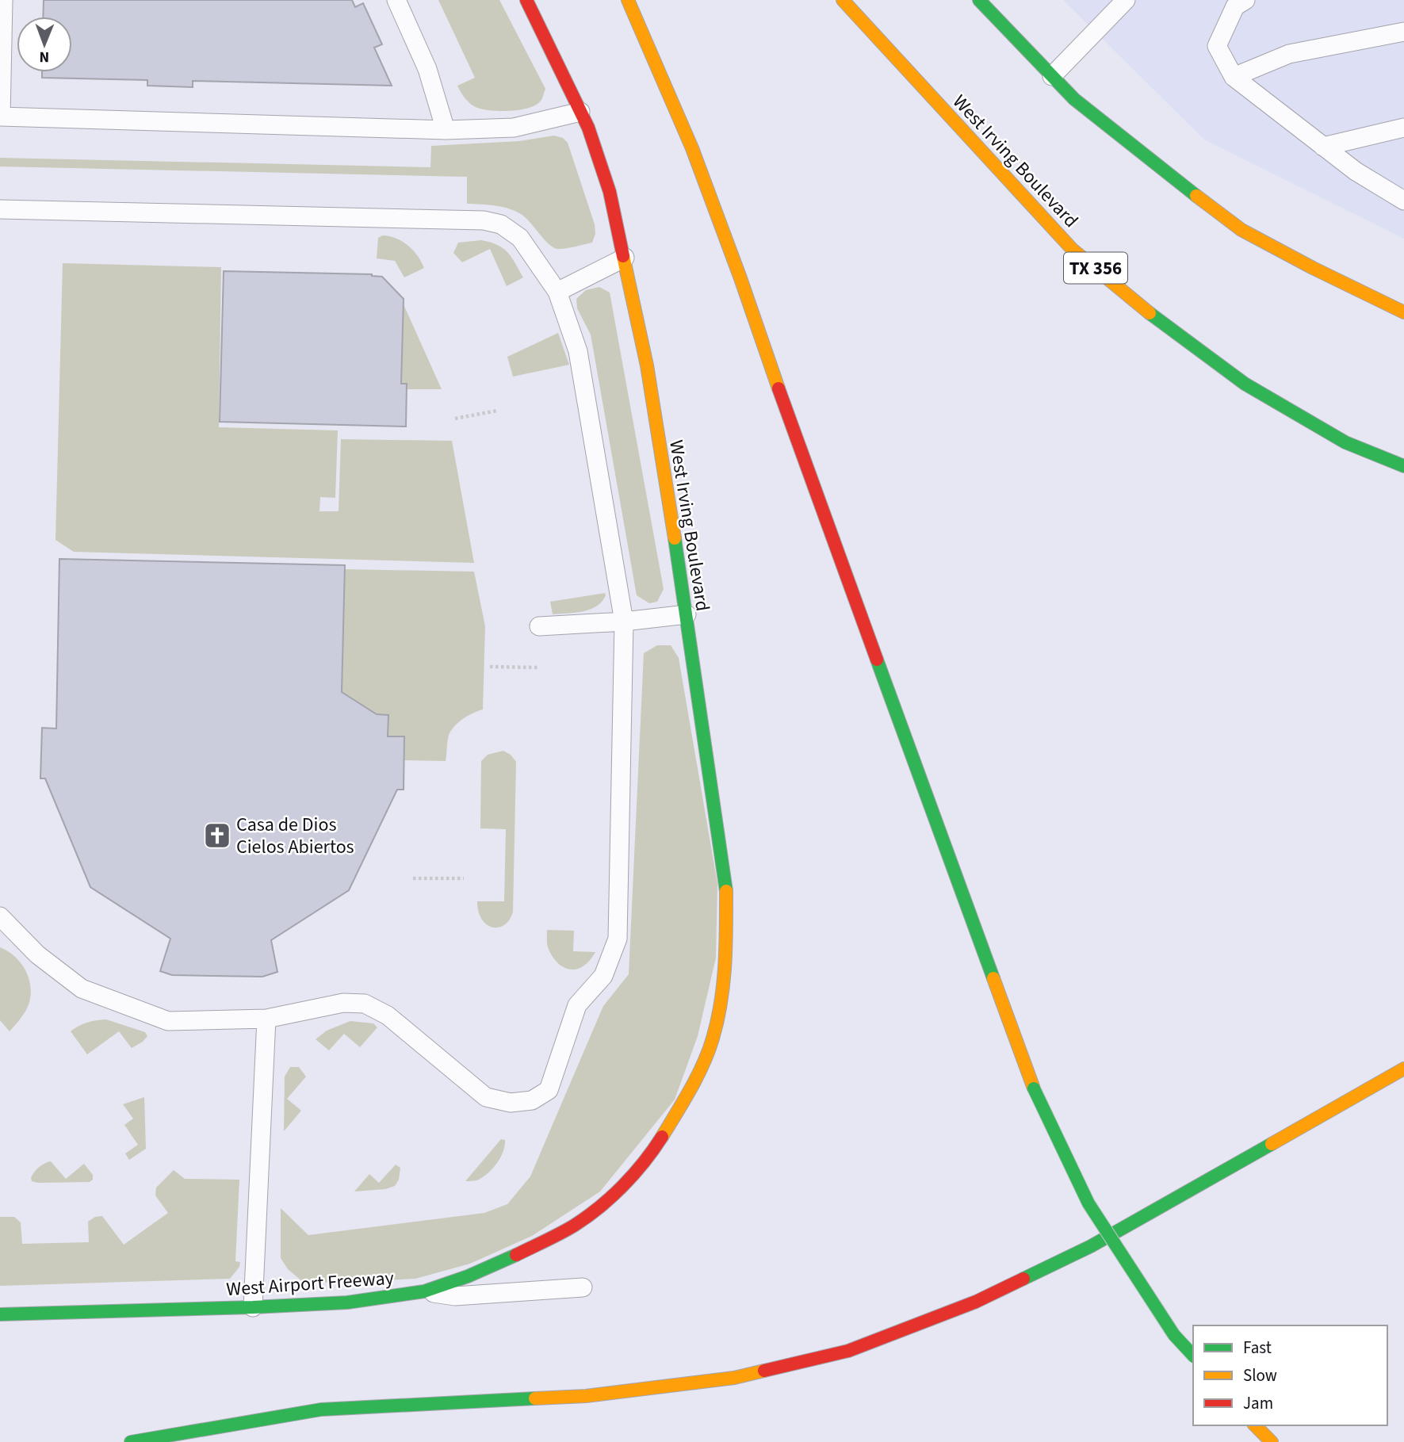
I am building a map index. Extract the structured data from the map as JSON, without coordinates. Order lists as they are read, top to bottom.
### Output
{
  "streets": {
    "main road": ["West Irving Boulevard", "TX 356", "West Airport Freeway"]
  },
  "crossings": [
    ["West Irving Boulevard", "West Airport Freeway"]
  ],
  "places": {
    "church": ["Casa de Dios Cielos Abiertos"]
  },
  "legend": ["Fast", "Slow", "Jam"],
  "north": "bottom"
}
